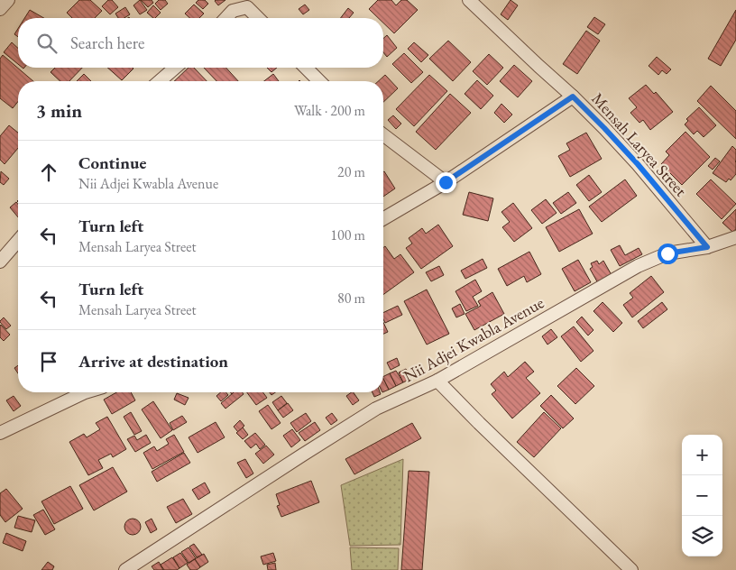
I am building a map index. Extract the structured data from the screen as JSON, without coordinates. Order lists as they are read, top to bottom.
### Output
{
  "streets": {
    "street": ["Mensah Laryea Street", "Nii Adjei Kwabla Avenue"]
  },
  "crossings": [
    ["Mensah Laryea Street", "Nii Adjei Kwabla Avenue"]
  ],
  "page": {
    "search": "Search here",
    "heading": ["3 min", "Walk · 200 m"],
    "list": [
      ["Continue", "Nii Adjei Kwabla Avenue", "20 m"],
      ["Turn left", "Mensah Laryea Street", "100 m"],
      ["Turn left", "Mensah Laryea Street", "80 m"],
      "Arrive at destination"
    ],
    "map_buttons": ["+", "−"]
  }
}
